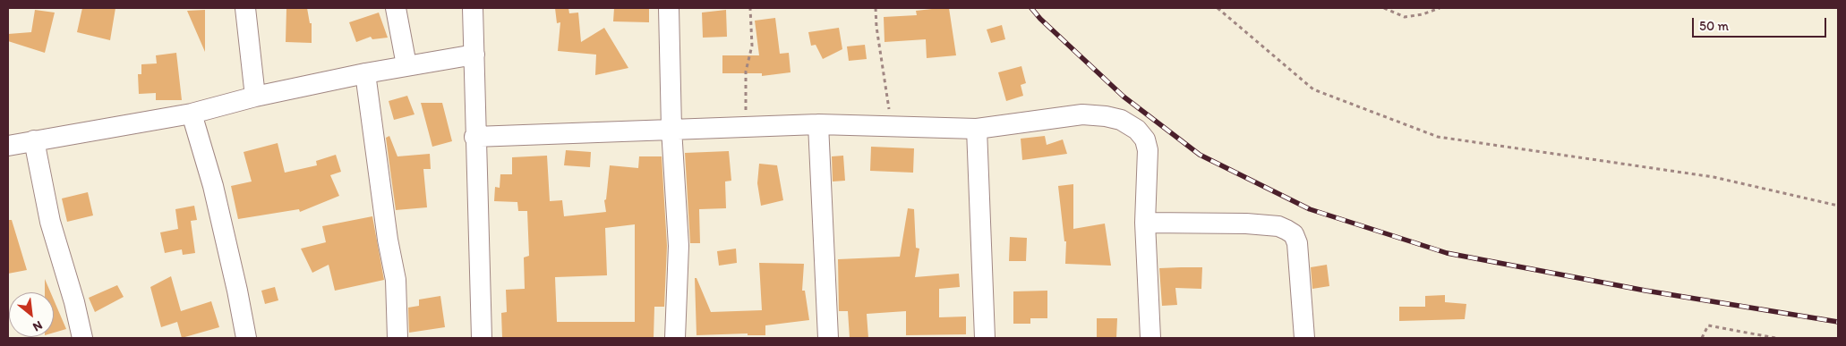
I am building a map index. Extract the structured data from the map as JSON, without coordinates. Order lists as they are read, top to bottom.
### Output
{
  "scale_bar": "50 m",
  "north": "bottom right"
}
